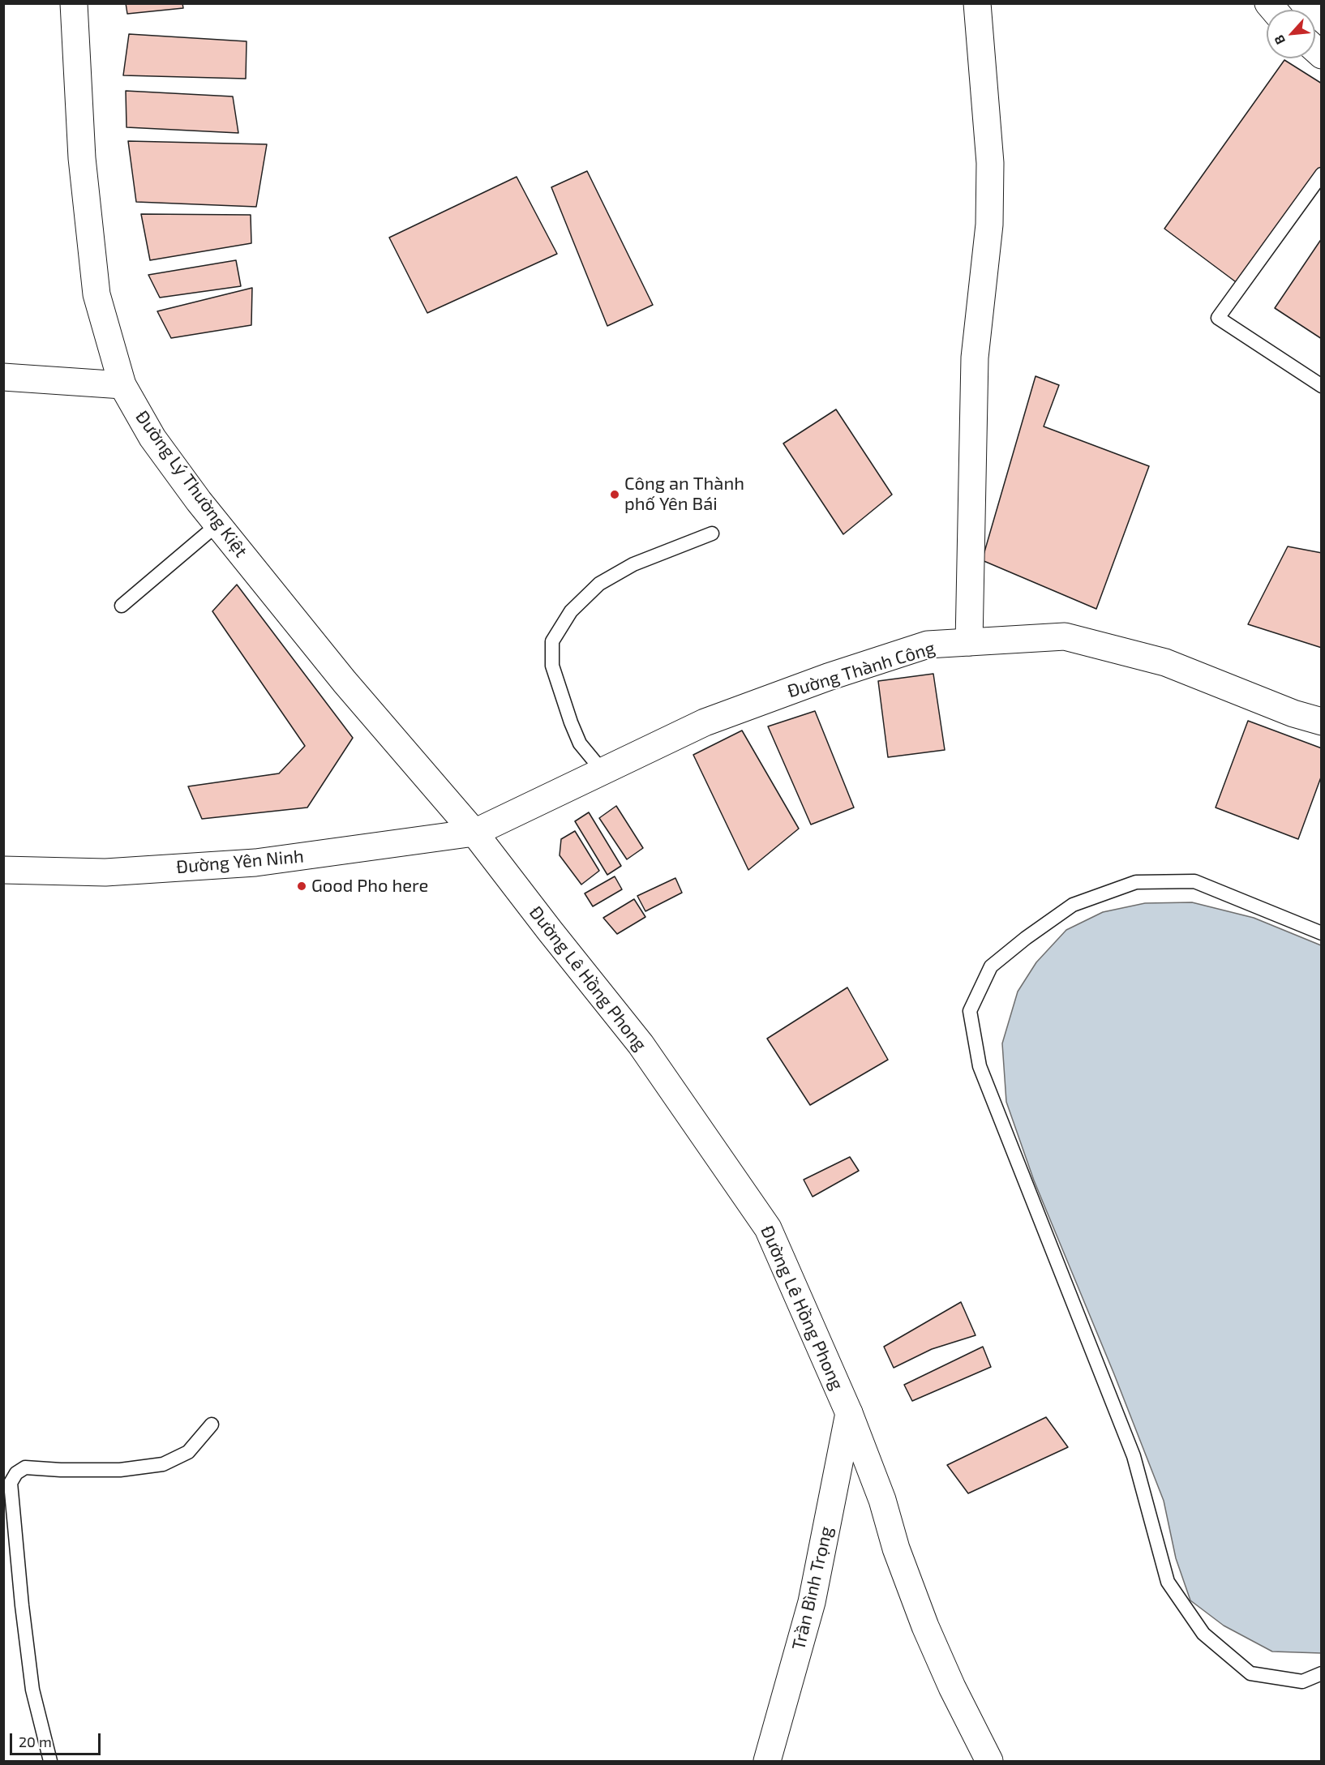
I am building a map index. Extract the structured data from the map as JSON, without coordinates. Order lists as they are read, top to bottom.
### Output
{
  "streets": {
    "main road": [
      "Đường Lý Thường Kiệt",
      "Đường Thành Công",
      "Đường Yên Ninh",
      "Đường Lê Hồng Phong",
      "Trần Bình Trọng"
    ]
  },
  "crossings": [
    ["Đường Lý Thường Kiệt", "Đường Thành Công"],
    ["Đường Lý Thường Kiệt", "Đường Yên Ninh"],
    ["Đường Lý Thường Kiệt", "Đường Lê Hồng Phong"],
    ["Đường Thành Công", "Đường Yên Ninh"],
    ["Đường Thành Công", "Đường Lê Hồng Phong"],
    ["Đường Yên Ninh", "Đường Lê Hồng Phong"],
    ["Đường Lê Hồng Phong", "Trần Bình Trọng"]
  ],
  "places": ["Công an Thành phố Yên Bái", "Good Pho here"],
  "scale_bar": "20 m",
  "north": "bottom left"
}
